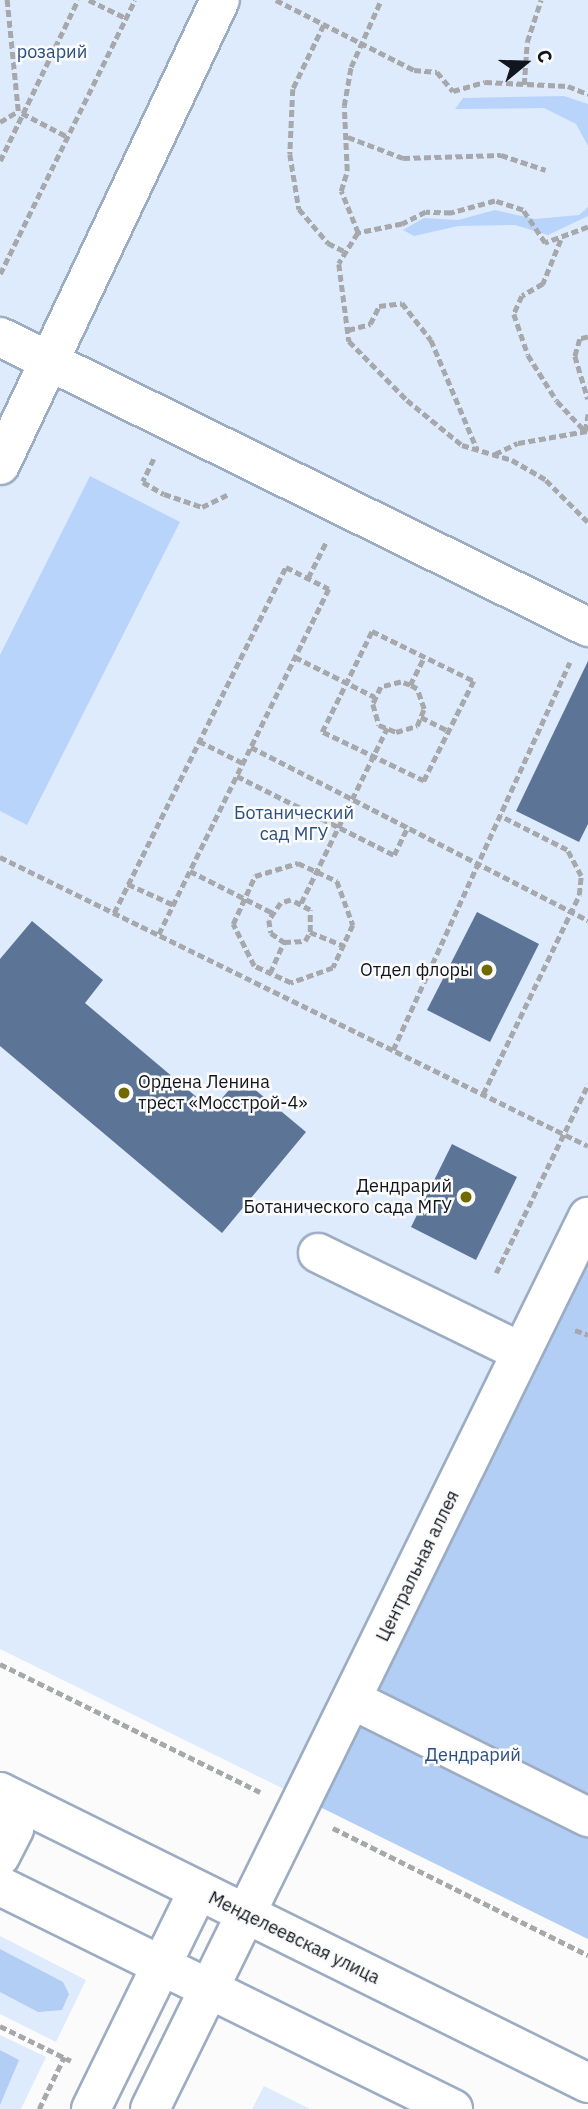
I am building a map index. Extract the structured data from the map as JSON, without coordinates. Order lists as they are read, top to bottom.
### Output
{
  "streets": {
    "street": ["Центральная аллея", "Менделеевская улица"]
  },
  "crossings": [
    ["Центральная аллея", "Менделеевская улица"]
  ],
  "parks": ["розарий", "Ботанический сад МГУ", "Дендрарий"],
  "places": ["Отдел флоры", "Ордена Ленина трест «Мосстрой-4»", "Дендрарий Ботанического сада МГУ"],
  "north": "right"
}
